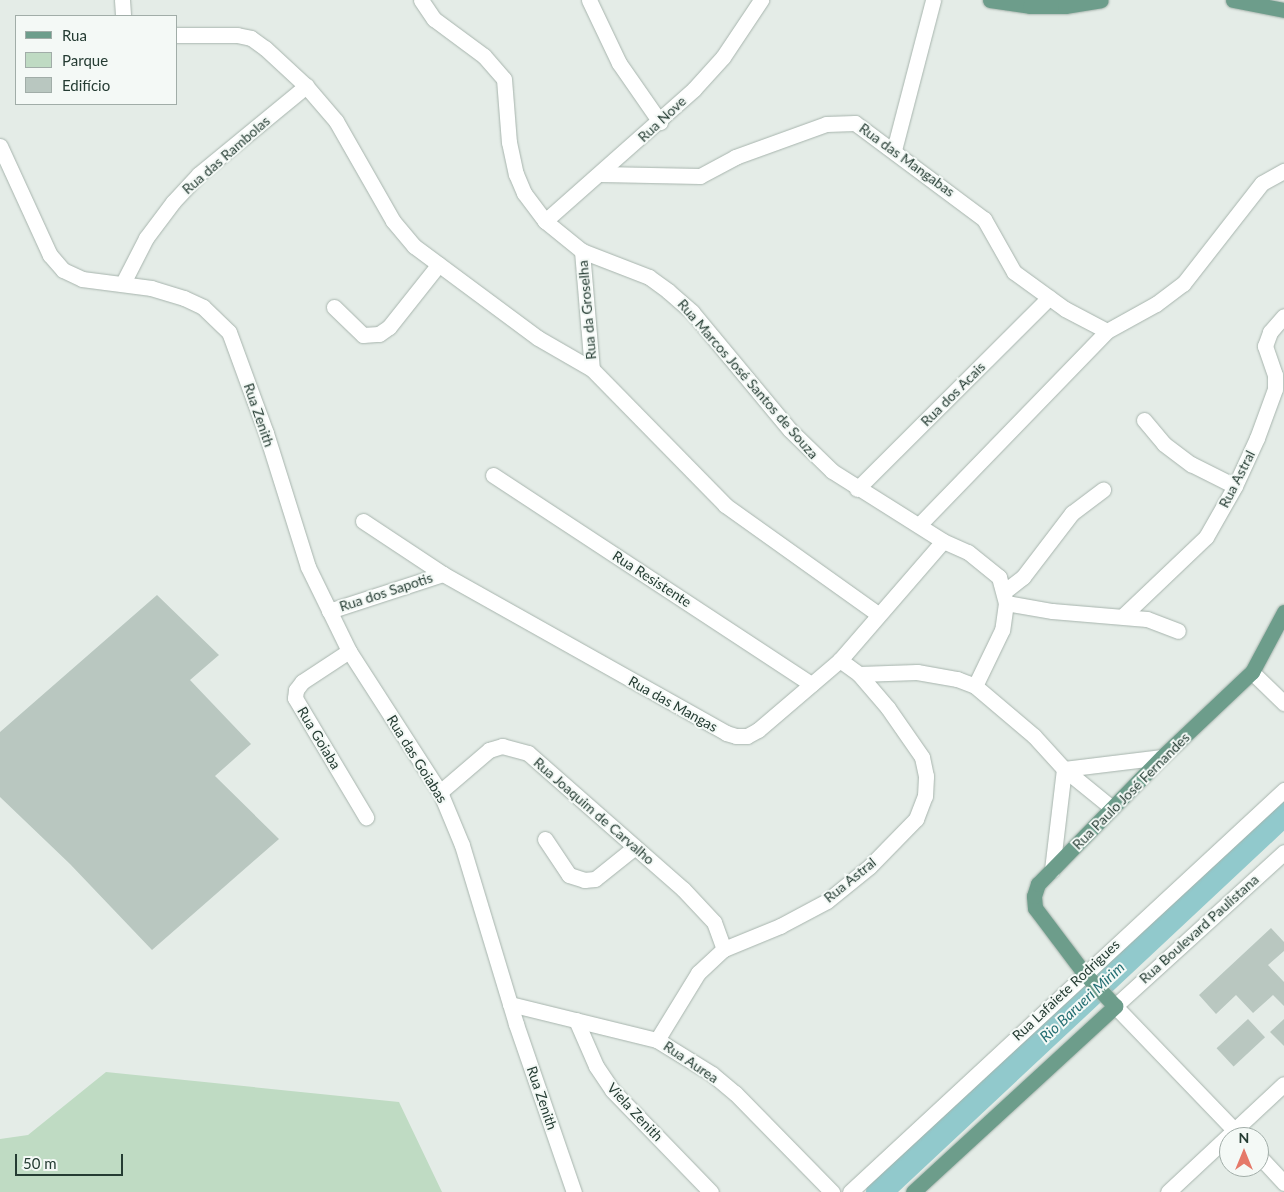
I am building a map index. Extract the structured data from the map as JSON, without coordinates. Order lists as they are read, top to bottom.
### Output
{
  "streets": {
    "main road": ["Rua Paulo José Fernandes"],
    "street": [
      "Rua Nove",
      "Rua das Rambolas",
      "Rua das Mangabas",
      "Rua da Groselha",
      "Rua Marcos José Santos de Souza",
      "Rua dos Acais",
      "Rua Zenith",
      "Rua Astral",
      "Rua Resistente",
      "Rua dos Sapotis",
      "Rua das Mangas",
      "Rua Goiaba",
      "Rua das Goiabas",
      "Rua Joaquim de Carvalho",
      "Rua Boulevard Paulistana",
      "Rua Lafaiete Rodrigues",
      "Rua Aurea",
      "Viela Zenith"
    ]
  },
  "crossings": [
    ["Rua Nove", "Rua das Mangabas"],
    ["Rua Nove", "Rua Marcos José Santos de Souza"],
    ["Rua das Rambolas", "Rua Zenith"],
    ["Rua das Mangabas", "Rua dos Acais"],
    ["Rua da Groselha", "Rua Marcos José Santos de Souza"],
    ["Rua Marcos José Santos de Souza", "Rua dos Acais"],
    ["Rua Marcos José Santos de Souza", "Rua das Mangas"],
    ["Rua Zenith", "Rua dos Sapotis"],
    ["Rua Zenith", "Rua das Goiabas"],
    ["Rua Zenith", "Rua Aurea"],
    ["Rua Astral", "Rua das Mangas"],
    ["Rua Astral", "Rua Joaquim de Carvalho"],
    ["Rua Astral", "Rua Aurea"],
    ["Rua Resistente", "Rua das Mangas"],
    ["Rua dos Sapotis", "Rua das Mangas"],
    ["Rua dos Sapotis", "Rua das Goiabas"],
    ["Rua Goiaba", "Rua das Goiabas"],
    ["Rua das Goiabas", "Rua Joaquim de Carvalho"],
    ["Rua das Goiabas", "Rua Aurea"],
    ["Rua Paulo José Fernandes", "Rua Boulevard Paulistana"],
    ["Rua Paulo José Fernandes", "Rua Lafaiete Rodrigues"],
    ["Rua Aurea", "Viela Zenith"]
  ],
  "water": ["Rio Barueri Mirim"],
  "legend": ["Rua", "Parque", "Edifício"],
  "scale_bar": "50 m",
  "north": "top"
}
